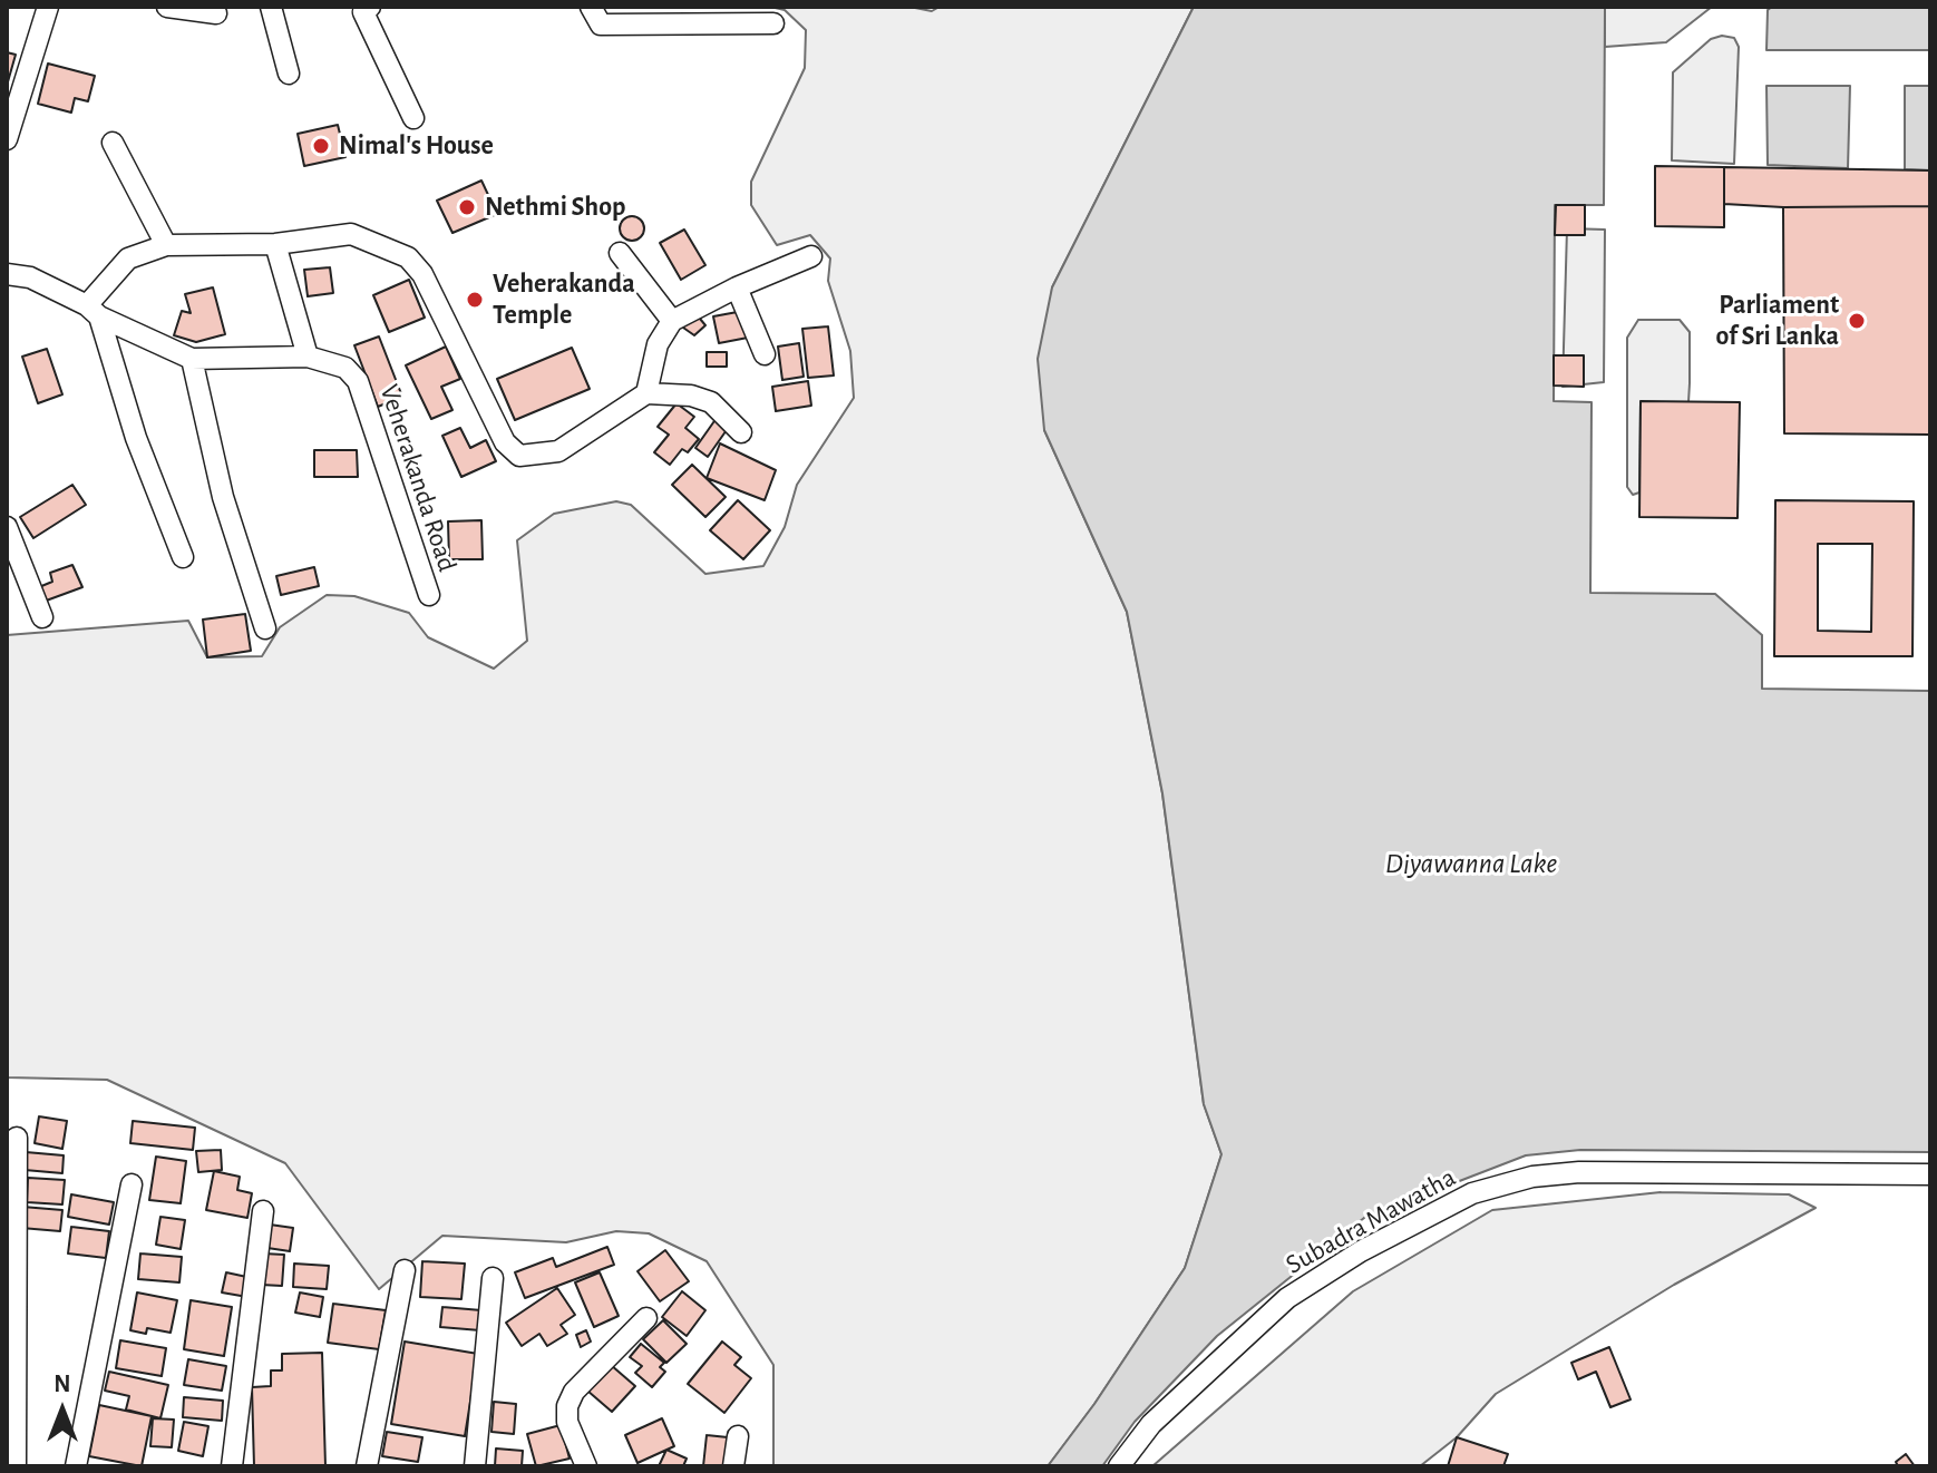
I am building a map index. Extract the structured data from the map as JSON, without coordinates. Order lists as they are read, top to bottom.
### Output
{
  "streets": {
    "street": ["Veherakanda Road", "Subadra Mawatha"]
  },
  "water": ["Diyawanna Lake"],
  "places": [
    "Nimal's House",
    "Nethmi Shop",
    "Veherakanda Temple",
    "Parliament of Sri Lanka"
  ],
  "north": "top"
}
